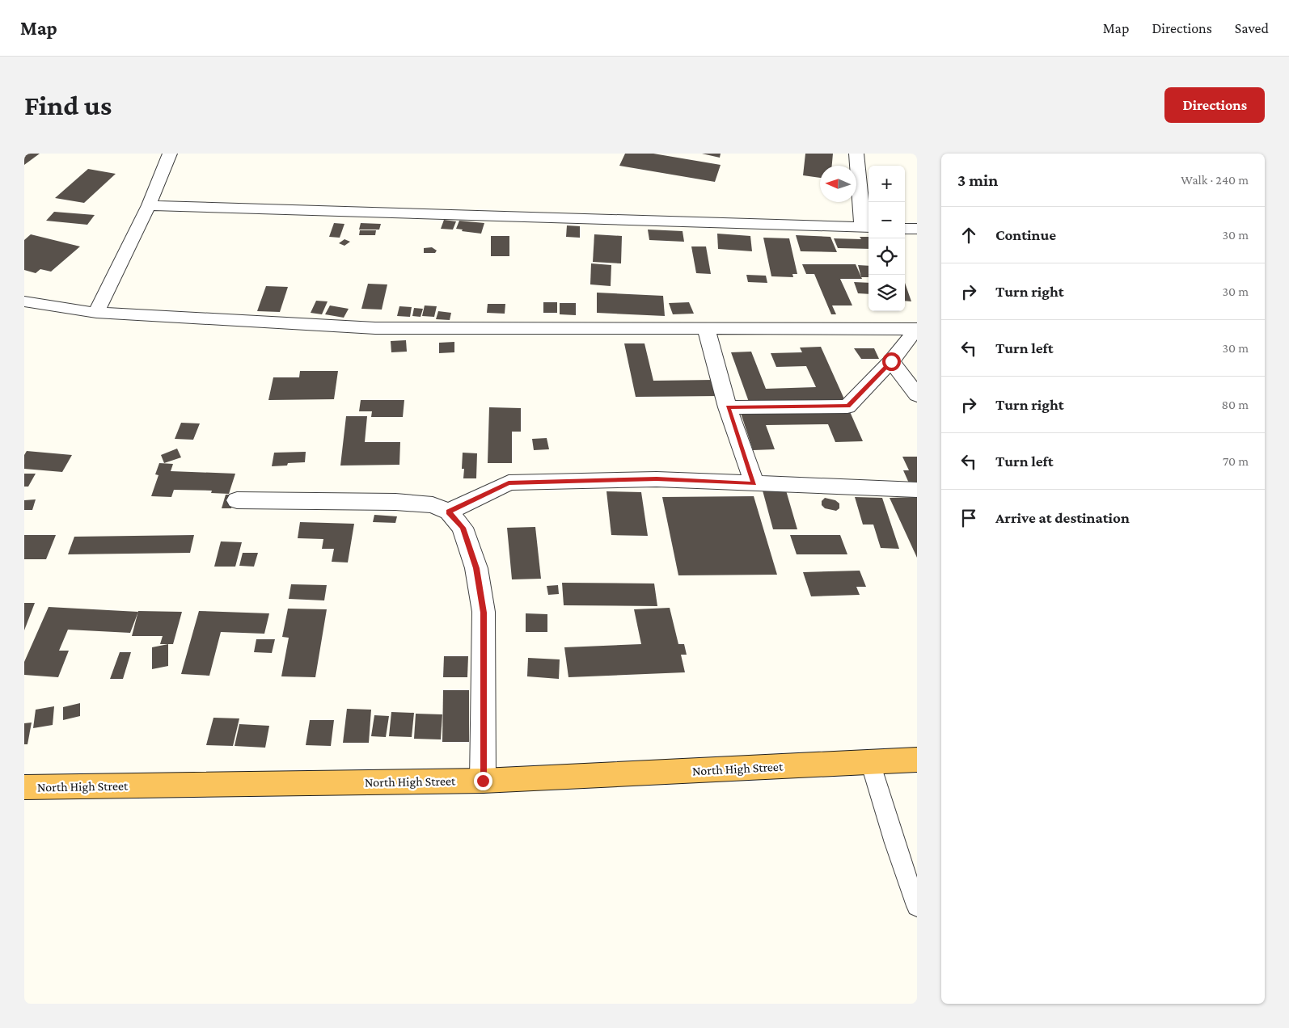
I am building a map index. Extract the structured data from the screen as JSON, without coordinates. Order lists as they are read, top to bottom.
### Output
{
  "streets": {
    "highway": ["North High Street"]
  },
  "north": "left",
  "page": {
    "header": "Map",
    "nav": ["Map", "Directions", "Saved"],
    "buttons": "Directions",
    "title": "Find us",
    "heading": ["3 min", "Walk · 240 m"],
    "map_buttons": ["+", "−"],
    "list": [
      ["Continue", "30 m"],
      ["Turn right", "30 m"],
      ["Turn left", "30 m"],
      ["Turn right", "80 m"],
      ["Turn left", "70 m"],
      "Arrive at destination"
    ]
  }
}
